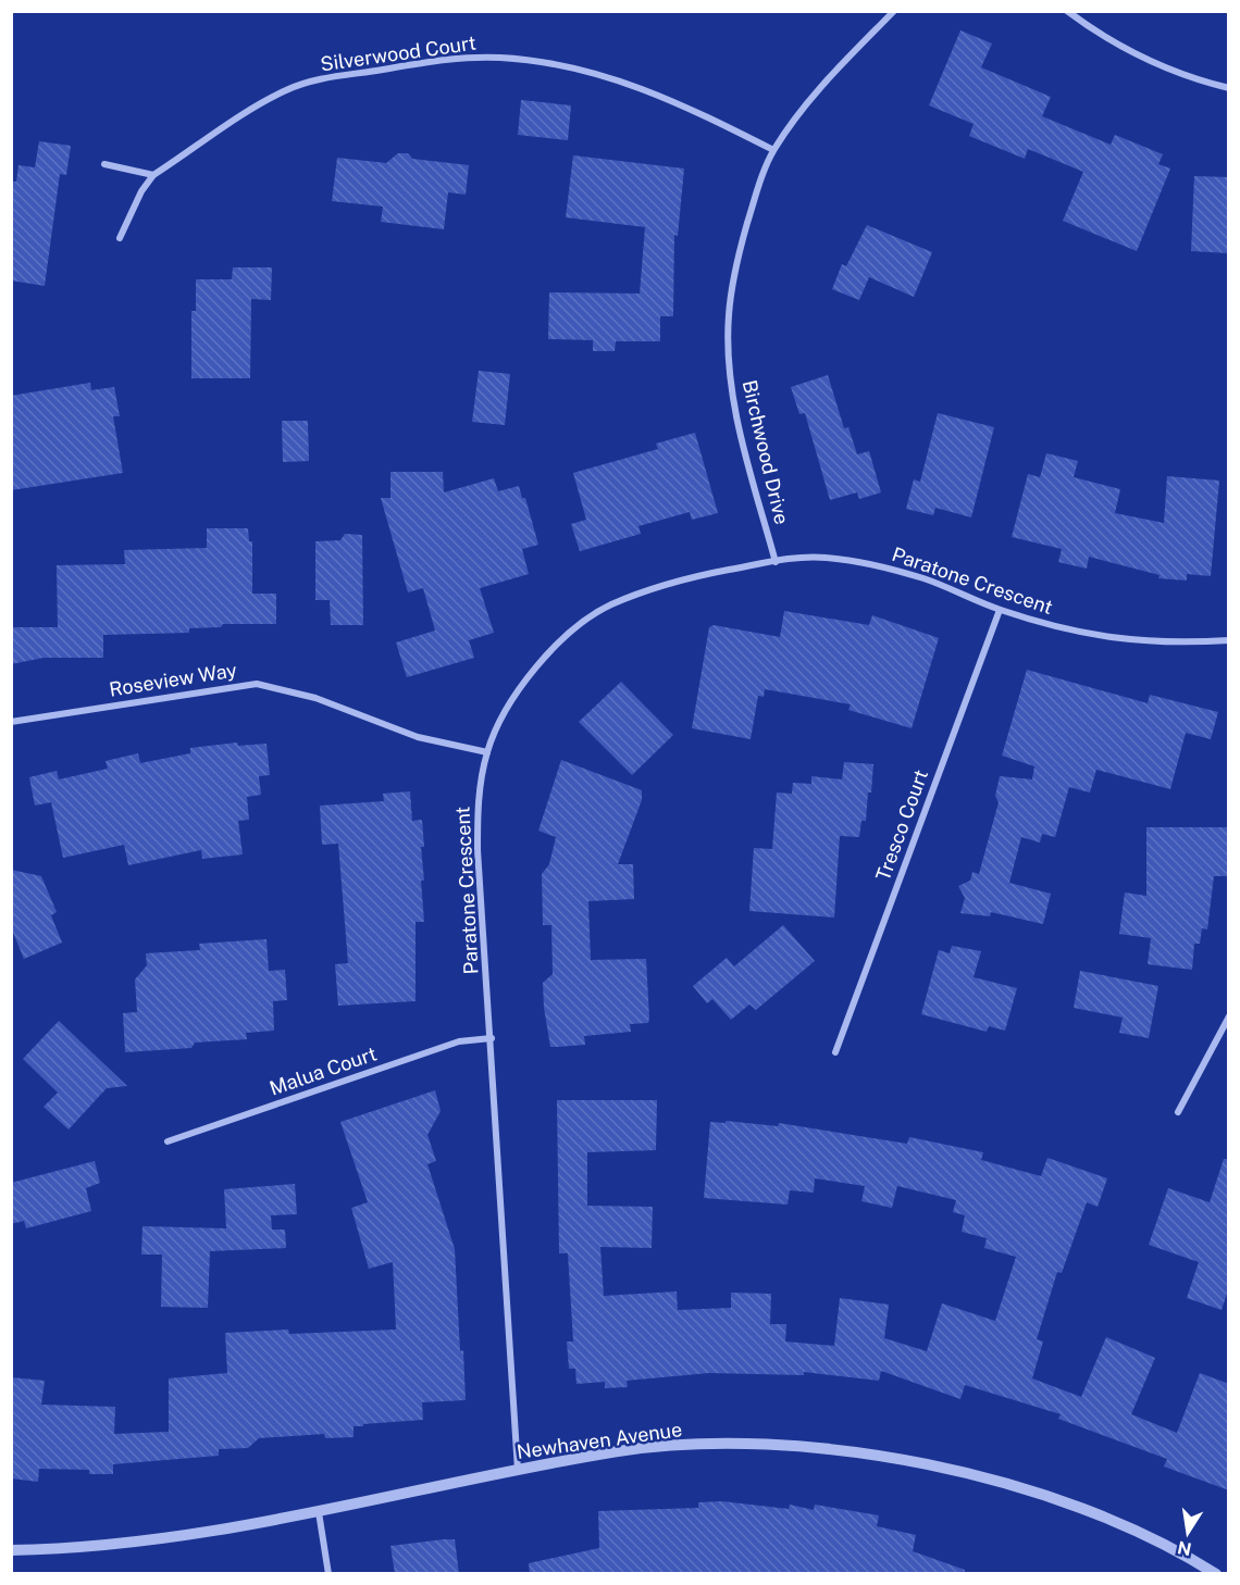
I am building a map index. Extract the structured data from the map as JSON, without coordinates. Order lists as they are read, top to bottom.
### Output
{
  "streets": {
    "street": [
      "Silverwood Court",
      "Birchwood Drive",
      "Paratone Crescent",
      "Roseview Way",
      "Tresco Court",
      "Malua Court",
      "Newhaven Avenue"
    ]
  },
  "crossings": [
    ["Silverwood Court", "Birchwood Drive"],
    ["Birchwood Drive", "Paratone Crescent"],
    ["Paratone Crescent", "Roseview Way"],
    ["Paratone Crescent", "Tresco Court"],
    ["Paratone Crescent", "Malua Court"],
    ["Paratone Crescent", "Newhaven Avenue"]
  ],
  "north": "bottom"
}
